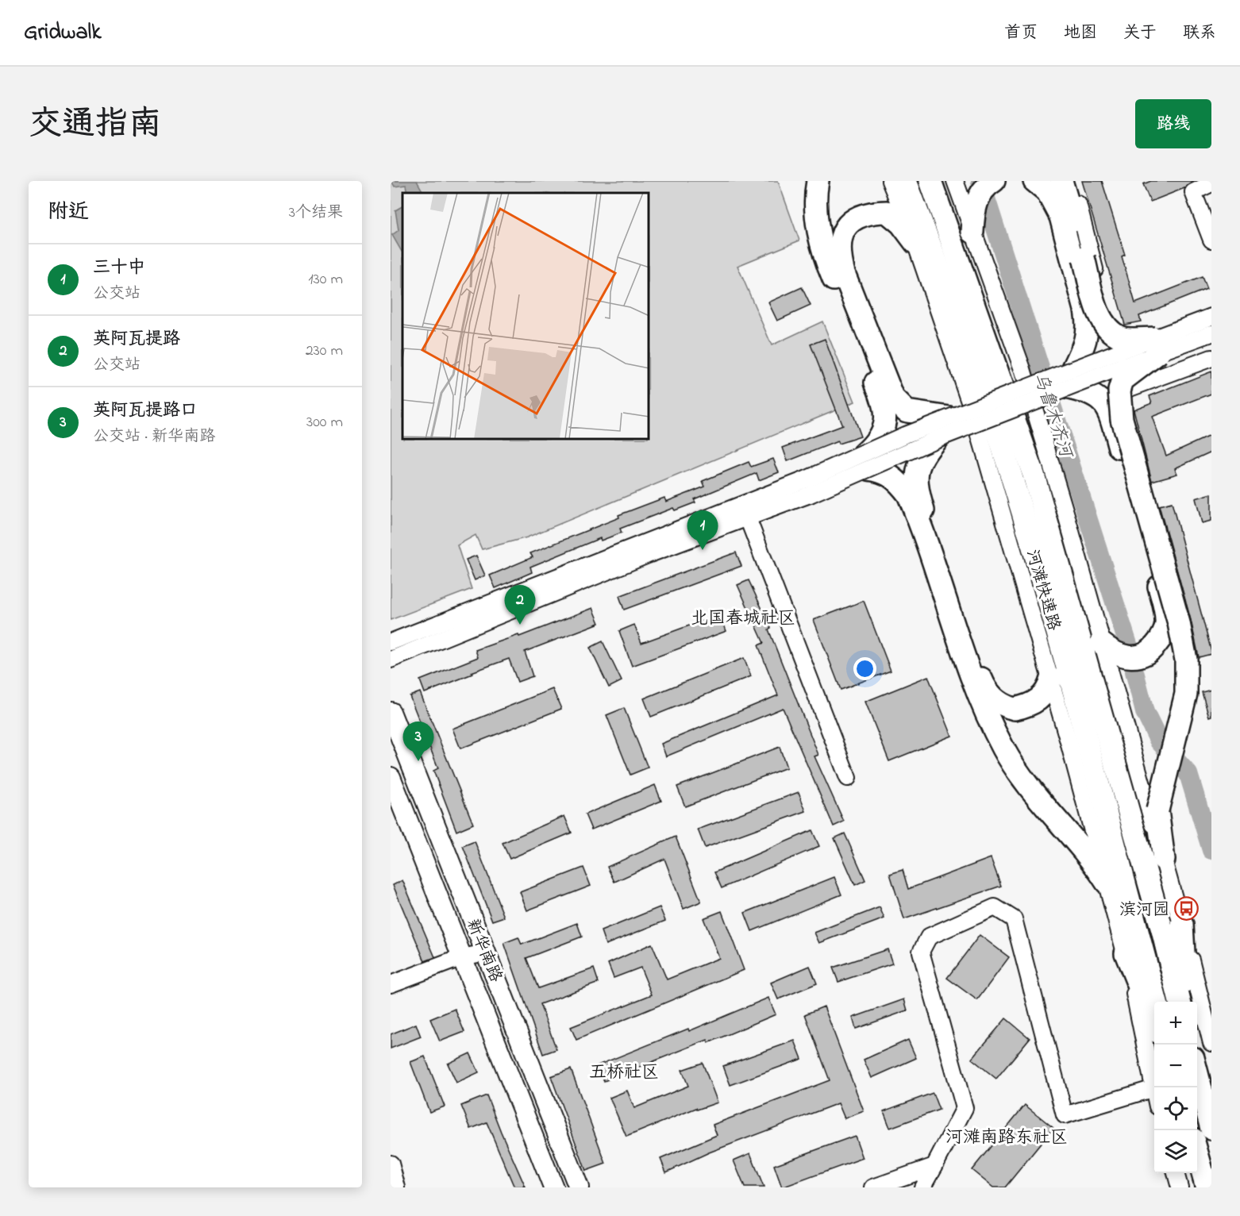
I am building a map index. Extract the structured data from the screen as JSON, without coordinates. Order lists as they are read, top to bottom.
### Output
{
  "streets": {
    "highway": ["河滩快速路"],
    "main road": ["新华南路"]
  },
  "districts": ["北国春城社区", "五桥社区", "河滩南路东社区"],
  "water": ["乌鲁木齐河"],
  "places": {
    "bus stop": ["滨河园"]
  },
  "page": {
    "header": "Gridwalk",
    "nav": [
      "首页",
      "地图",
      "关于",
      "联系"
    ],
    "title": "交通指南",
    "buttons": "路线",
    "heading": ["附近", "3个结果"],
    "list": [
      {
        "mark": "1",
        "name": "三十中",
        "note": "公交站",
        "value": "130 m"
      },
      {
        "mark": "2",
        "name": "英阿瓦提路",
        "note": "公交站",
        "value": "230 m"
      },
      {
        "mark": "3",
        "name": "英阿瓦提路口",
        "note": "公交站 · 新华南路",
        "value": "300 m"
      }
    ],
    "pins": ["1", "2", "3"],
    "map_buttons": ["+", "−"]
  }
}
